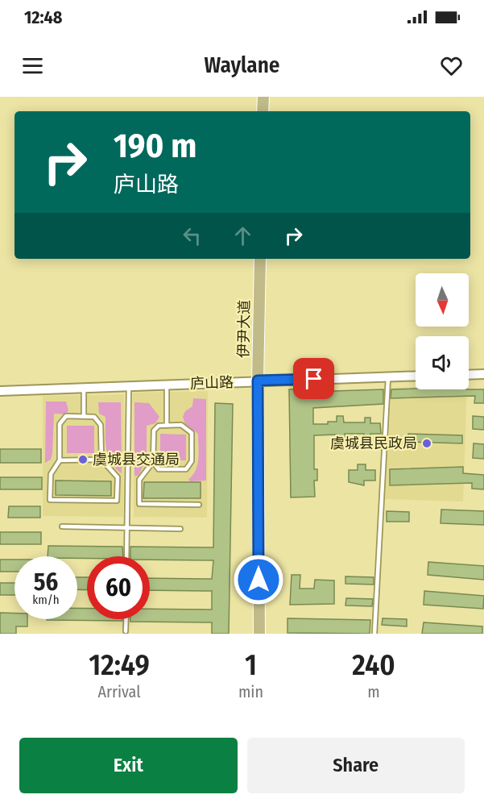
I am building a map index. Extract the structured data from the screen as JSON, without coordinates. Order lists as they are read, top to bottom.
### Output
{
  "streets": {
    "main road": ["伊尹大道"],
    "street": ["庐山路"]
  },
  "crossings": [
    ["伊尹大道", "庐山路"]
  ],
  "places": ["虞城县民政局", "虞城县交通局"],
  "north": "bottom",
  "page": {
    "status": "12:48",
    "header": "Waylane",
    "turn": ["190 m", "庐山路"],
    "speed": "56 km/h",
    "limit": "60",
    "eta": [
      "12:49",
      "Arrival",
      "1",
      "min",
      "240",
      "m"
    ],
    "buttons": ["Exit", "Share"]
  }
}
